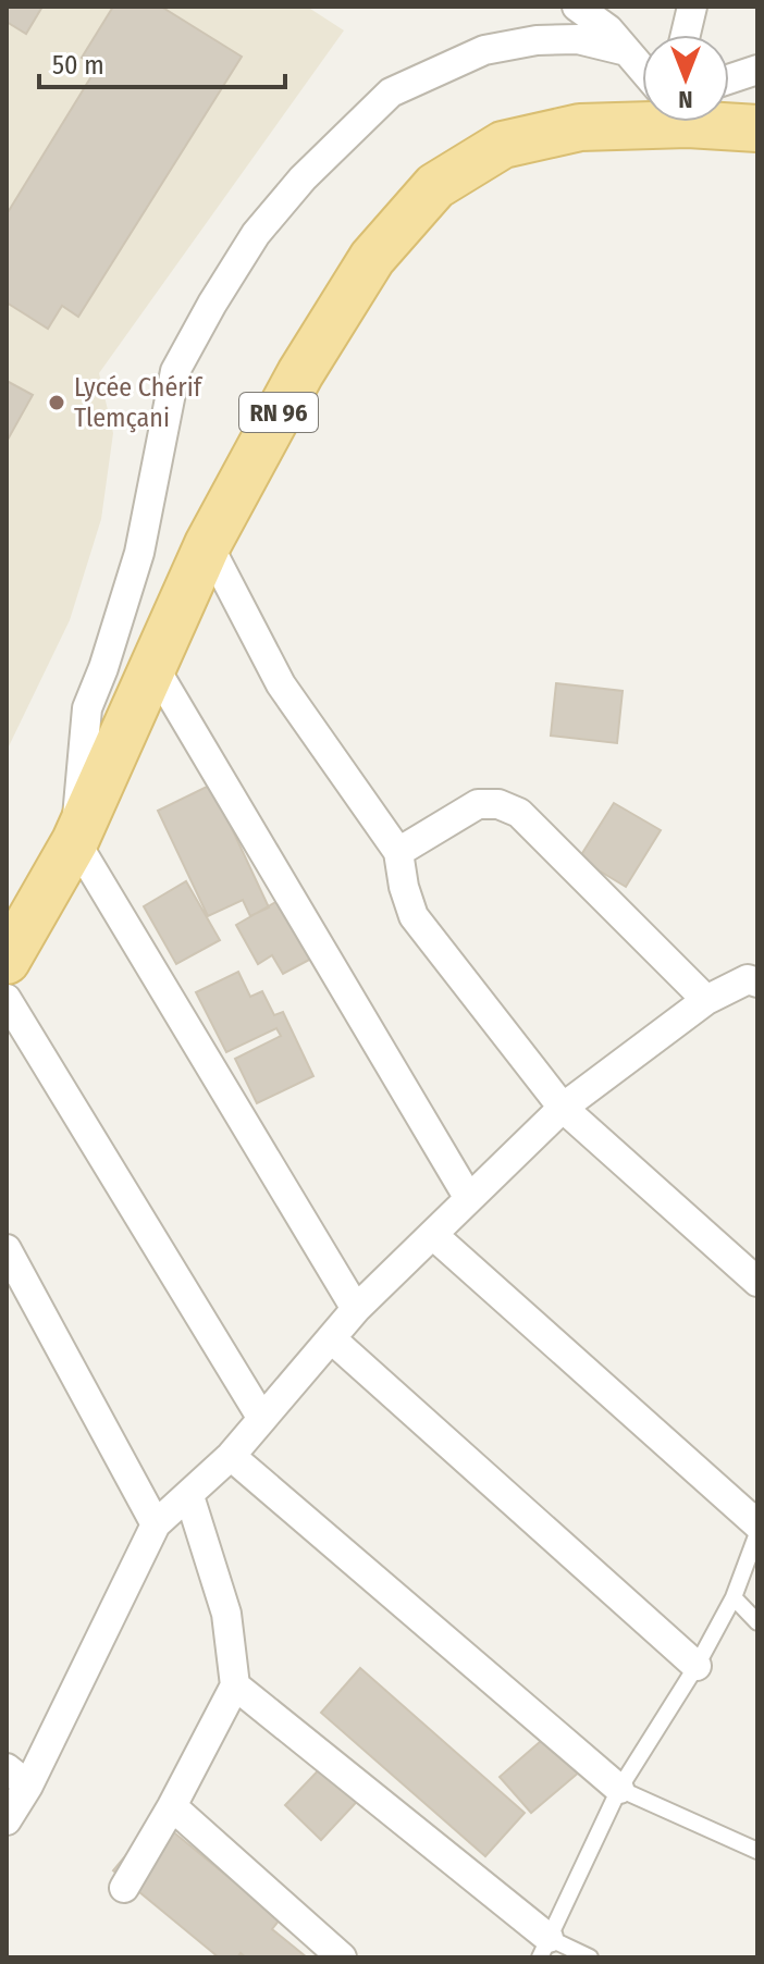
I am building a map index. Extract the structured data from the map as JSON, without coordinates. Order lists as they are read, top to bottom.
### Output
{
  "streets": {
    "main road": ["RN 96"]
  },
  "places": ["Lycée Chérif Tlemçani"],
  "scale_bar": "50 m",
  "north": "bottom"
}
